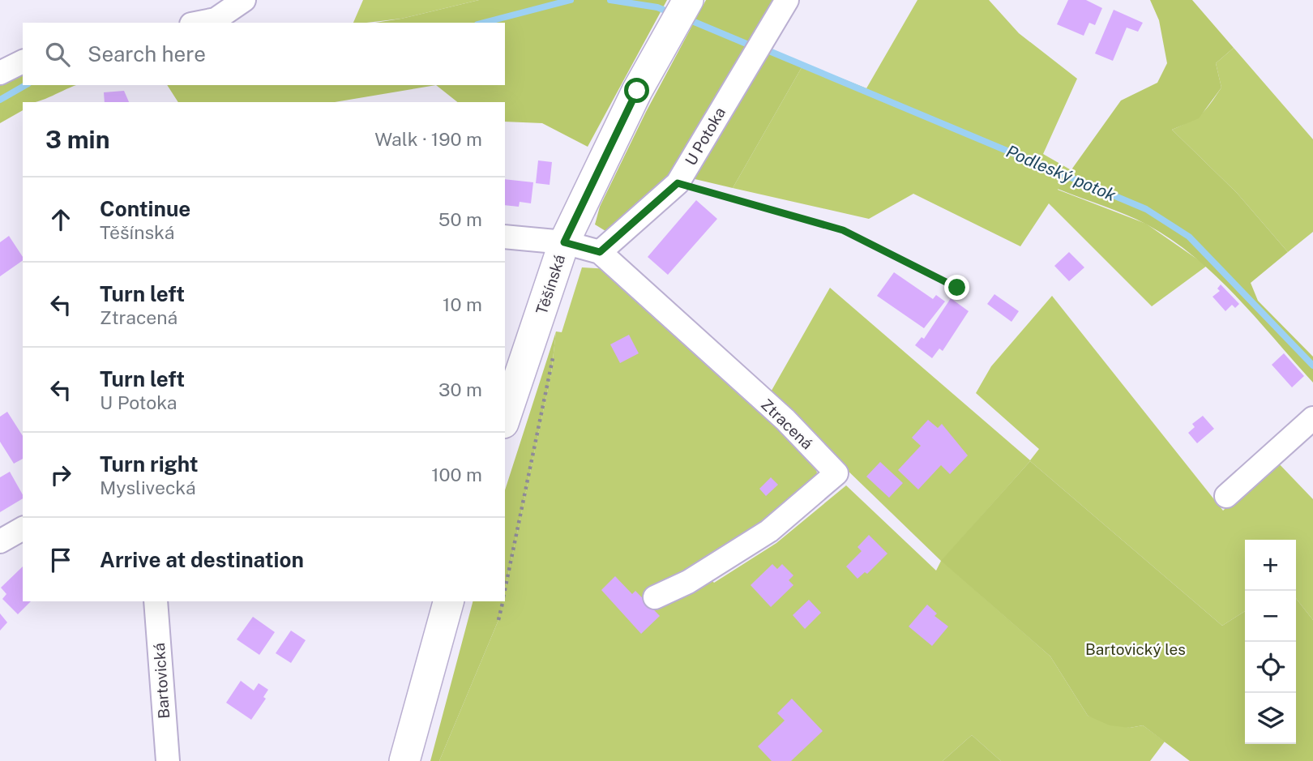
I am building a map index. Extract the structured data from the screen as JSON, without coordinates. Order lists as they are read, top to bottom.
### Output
{
  "streets": {
    "main road": ["Těšínská"],
    "street": ["U Potoka", "Ztracená", "Bartovická"]
  },
  "crossings": [
    ["U Potoka", "Ztracená"],
    ["Těšínská", "Ztracená"]
  ],
  "water": ["Podleský potok"],
  "parks": ["Bartovický les"],
  "page": {
    "search": "Search here",
    "heading": ["3 min", "Walk · 190 m"],
    "list": [
      ["Continue", "Těšínská", "50 m"],
      ["Turn left", "Ztracená", "10 m"],
      ["Turn left", "U Potoka", "30 m"],
      ["Turn right", "Myslivecká", "100 m"],
      "Arrive at destination"
    ],
    "map_buttons": ["+", "−"]
  }
}
